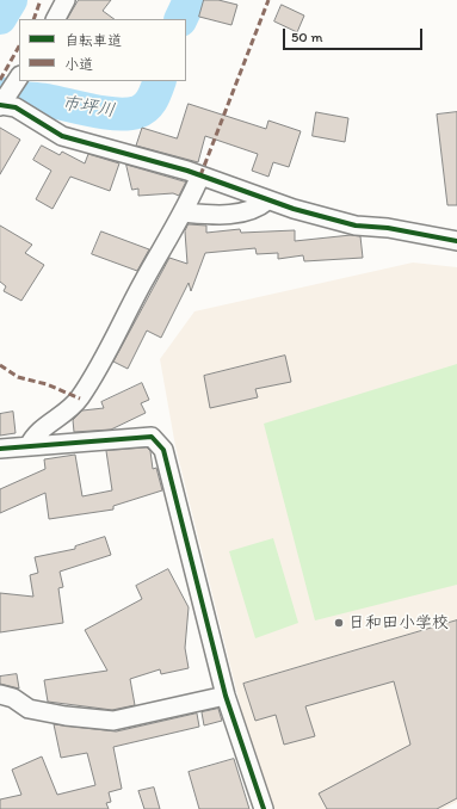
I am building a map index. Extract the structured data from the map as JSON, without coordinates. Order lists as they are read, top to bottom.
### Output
{
  "water": ["市坪川"],
  "places": ["日和田小学校"],
  "legend": ["自転車道", "小道"],
  "scale_bar": "50 m"
}
